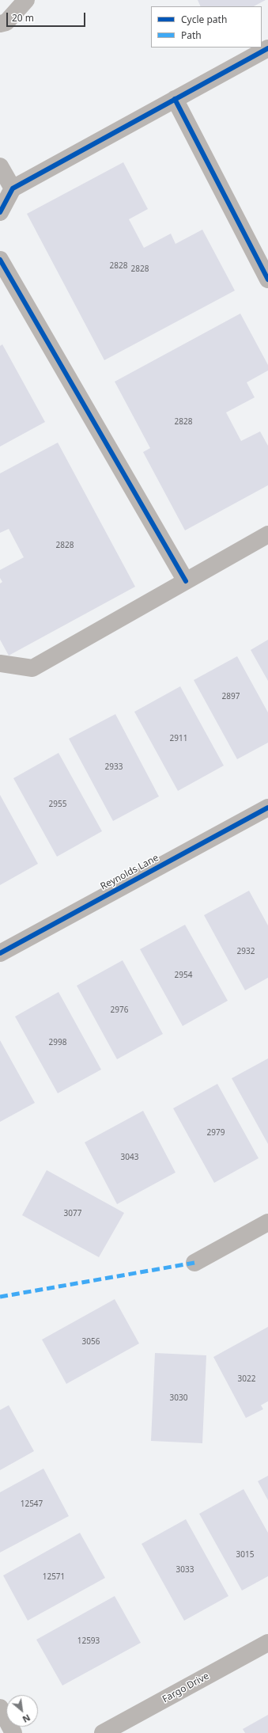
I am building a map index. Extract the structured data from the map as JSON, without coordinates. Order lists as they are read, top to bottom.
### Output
{
  "streets": {
    "street": ["Reynolds Lane", "Fargo Drive"]
  },
  "house_numbers": [
    "2828",
    "2828",
    "2828",
    "2828",
    "2897",
    "2911",
    "2933",
    "2955",
    "2932",
    "2954",
    "2976",
    "2998",
    "2979",
    "3043",
    "3077",
    "3056",
    "3022",
    "3030",
    "12547",
    "3015",
    "3033",
    "12571",
    "12593"
  ],
  "legend": ["Cycle path", "Path"],
  "scale_bar": "20 m",
  "north": "bottom right"
}
